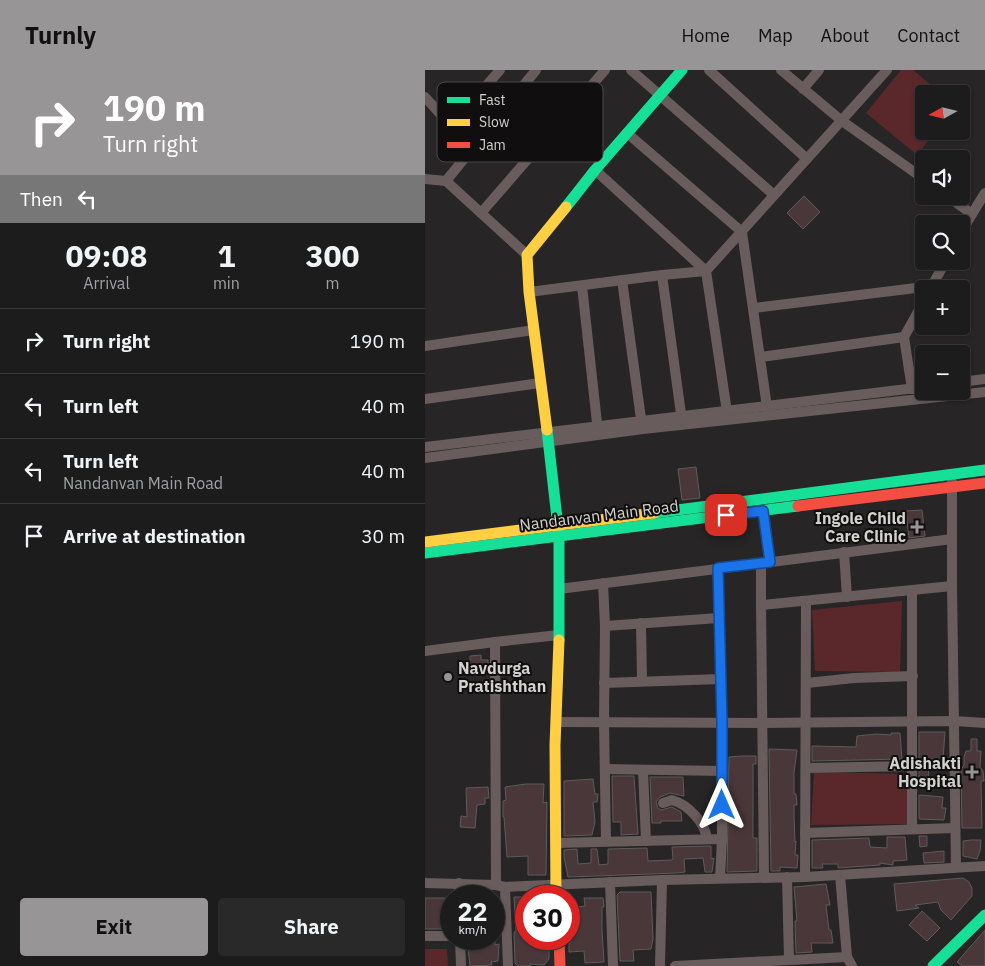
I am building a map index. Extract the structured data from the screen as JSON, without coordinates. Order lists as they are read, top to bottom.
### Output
{
  "streets": {
    "main road": ["Nandanvan Main Road"]
  },
  "places": {
    "health": ["Ingole Child Care Clinic", "Adishakti Hospital"],
    "other": ["Navdurga Pratishthan"]
  },
  "legend": ["Fast", "Slow", "Jam"],
  "north": "left",
  "page": {
    "header": "Turnly",
    "nav": [
      "Home",
      "Map",
      "About",
      "Contact"
    ],
    "turn": ["190 m", "Turn right"],
    "map_buttons": ["+", "−"],
    "then": "Then",
    "eta": [
      "09:08",
      "Arrival",
      "1",
      "min",
      "300",
      "m"
    ],
    "list": [
      {
        "name": "Turn right",
        "value": "190 m"
      },
      {
        "name": "Turn left",
        "value": "40 m"
      },
      {
        "name": "Turn left",
        "note": "Nandanvan Main Road",
        "value": "40 m"
      },
      {
        "name": "Arrive at destination",
        "value": "30 m"
      }
    ],
    "speed": "22 km/h",
    "limit": "30",
    "buttons": ["Exit", "Share"]
  }
}
